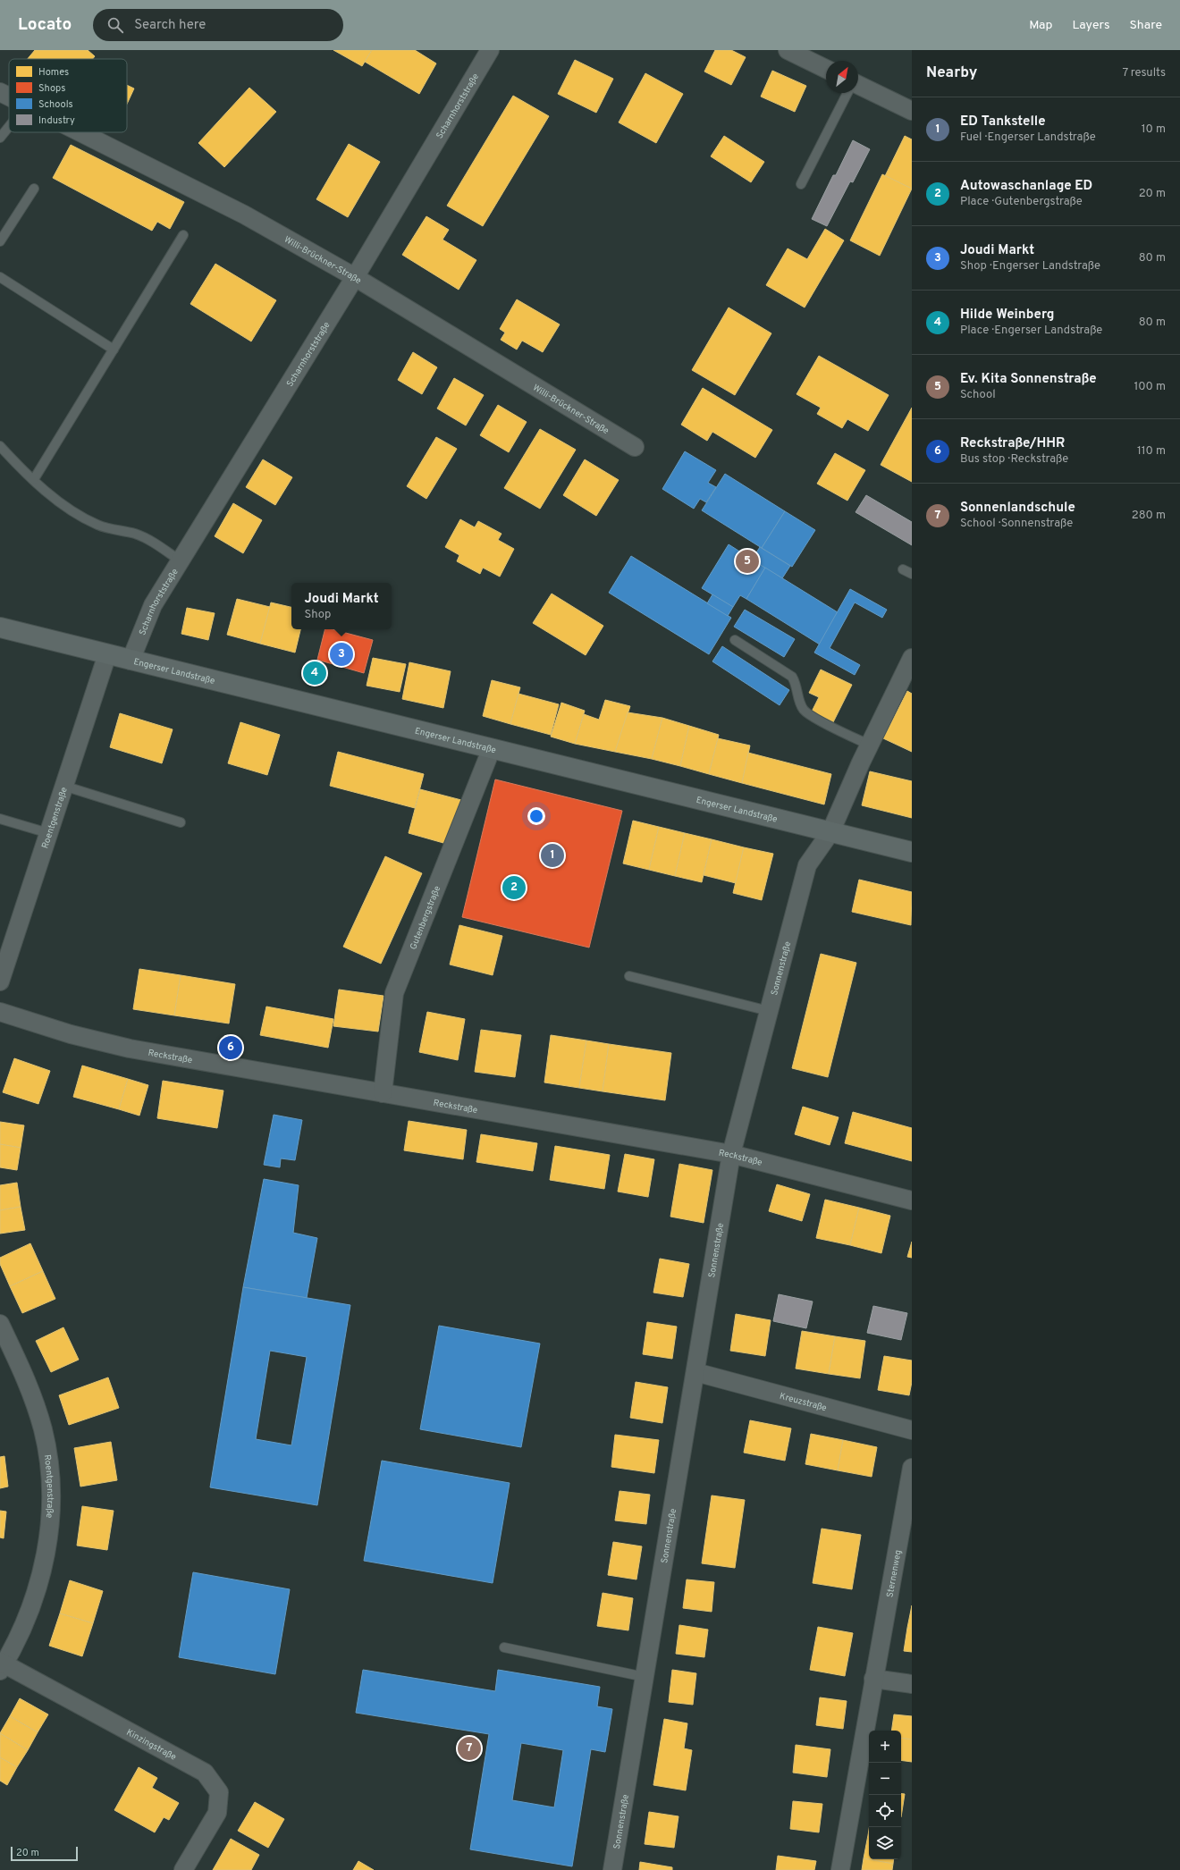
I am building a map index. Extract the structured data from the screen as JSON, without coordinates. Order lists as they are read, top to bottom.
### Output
{
  "streets": {
    "main road": ["Engerser Landstraße"],
    "street": [
      "Scharnhorststraße",
      "Willi-Brückner-Straße",
      "Roentgenstraße",
      "Gutenbergstraße",
      "Sonnenstraße",
      "Reckstraße",
      "Kreuzstraße",
      "Sternenweg",
      "Kinzingstraße"
    ]
  },
  "crossings": [
    ["Scharnhorststraße", "Willi-Brückner-Straße"],
    ["Scharnhorststraße", "Engerser Landstraße"],
    ["Engerser Landstraße", "Roentgenstraße"],
    ["Engerser Landstraße", "Gutenbergstraße"],
    ["Engerser Landstraße", "Sonnenstraße"],
    ["Roentgenstraße", "Kinzingstraße"],
    ["Gutenbergstraße", "Reckstraße"],
    ["Sonnenstraße", "Reckstraße"],
    ["Sonnenstraße", "Kreuzstraße"]
  ],
  "legend": [
    "Homes",
    "Shops",
    "Schools",
    "Industry"
  ],
  "scale_bar": "20 m",
  "north": "top right",
  "page": {
    "header": "Locato",
    "search": "Search here",
    "nav": ["Map", "Layers", "Share"],
    "heading": ["Nearby", "7 results"],
    "list": [
      {
        "mark": "1",
        "name": "ED Tankstelle",
        "note": "Fuel · Engerser Landstraße",
        "value": "10 m"
      },
      {
        "mark": "2",
        "name": "Autowaschanlage ED",
        "note": "Place · Gutenbergstraße",
        "value": "20 m"
      },
      {
        "mark": "3",
        "name": "Joudi Markt",
        "note": "Shop · Engerser Landstraße",
        "value": "80 m"
      },
      {
        "mark": "4",
        "name": "Hilde Weinberg",
        "note": "Place · Engerser Landstraße",
        "value": "80 m"
      },
      {
        "mark": "5",
        "name": "Ev. Kita Sonnenstraße",
        "note": "School",
        "value": "100 m"
      },
      {
        "mark": "6",
        "name": "Reckstraße/HHR",
        "note": "Bus stop · Reckstraße",
        "value": "110 m"
      },
      {
        "mark": "7",
        "name": "Sonnenlandschule",
        "note": "School · Sonnenstraße",
        "value": "280 m"
      }
    ],
    "pins": [
      "5",
      "3",
      "4",
      "1",
      "2",
      "6",
      "7"
    ],
    "popup": ["Joudi Markt", "Shop"],
    "map_buttons": ["+", "−"],
    "scale": "20 m"
  }
}
